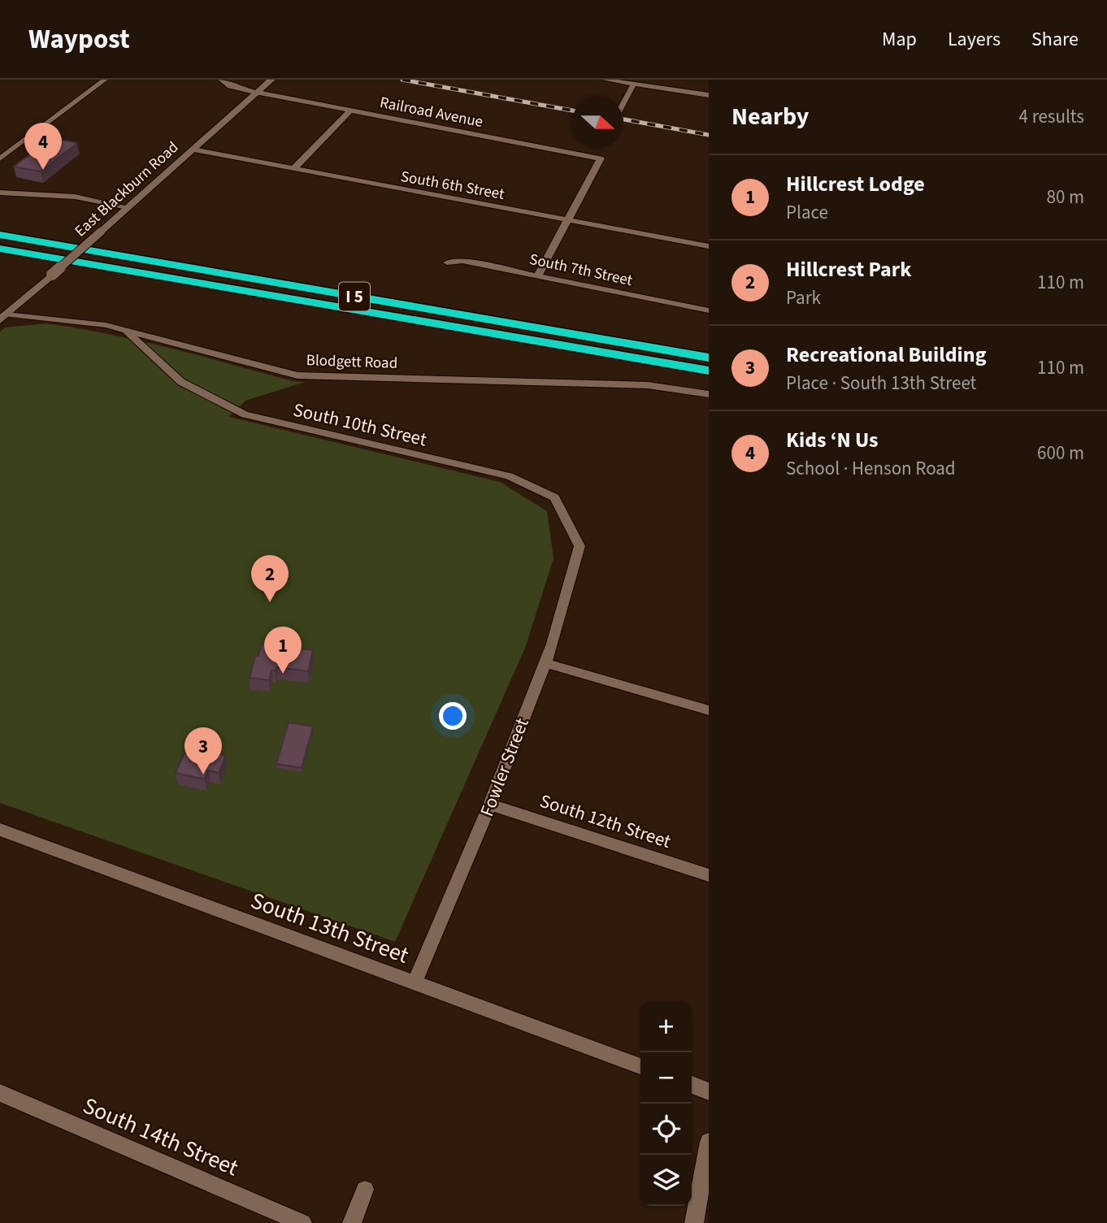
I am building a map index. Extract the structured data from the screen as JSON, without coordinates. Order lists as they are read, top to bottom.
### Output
{
  "streets": {
    "highway": ["I 5"],
    "street": [
      "Railroad Avenue",
      "South 6th Street",
      "East Blackburn Road",
      "South 7th Street",
      "Blodgett Road",
      "South 10th Street",
      "Fowler Street",
      "South 12th Street",
      "South 13th Street",
      "South 14th Street"
    ]
  },
  "crossings": [
    ["Railroad Avenue", "South 6th Street"],
    ["Railroad Avenue", "East Blackburn Road"],
    ["South 6th Street", "East Blackburn Road"],
    ["East Blackburn Road", "Blodgett Road"],
    ["Blodgett Road", "South 10th Street"],
    ["South 10th Street", "Fowler Street"],
    ["Fowler Street", "South 12th Street"],
    ["Fowler Street", "South 13th Street"]
  ],
  "north": "right",
  "page": {
    "header": "Waypost",
    "nav": ["Map", "Layers", "Share"],
    "heading": ["Nearby", "4 results"],
    "pins": [
      "4",
      "2",
      "1",
      "3"
    ],
    "list": [
      {
        "mark": "1",
        "name": "Hillcrest Lodge",
        "note": "Place",
        "value": "80 m"
      },
      {
        "mark": "2",
        "name": "Hillcrest Park",
        "note": "Park",
        "value": "110 m"
      },
      {
        "mark": "3",
        "name": "Recreational Building",
        "note": "Place · South 13th Street",
        "value": "110 m"
      },
      {
        "mark": "4",
        "name": "Kids ‘N Us",
        "note": "School · Henson Road",
        "value": "600 m"
      }
    ],
    "map_buttons": ["+", "−"]
  }
}
